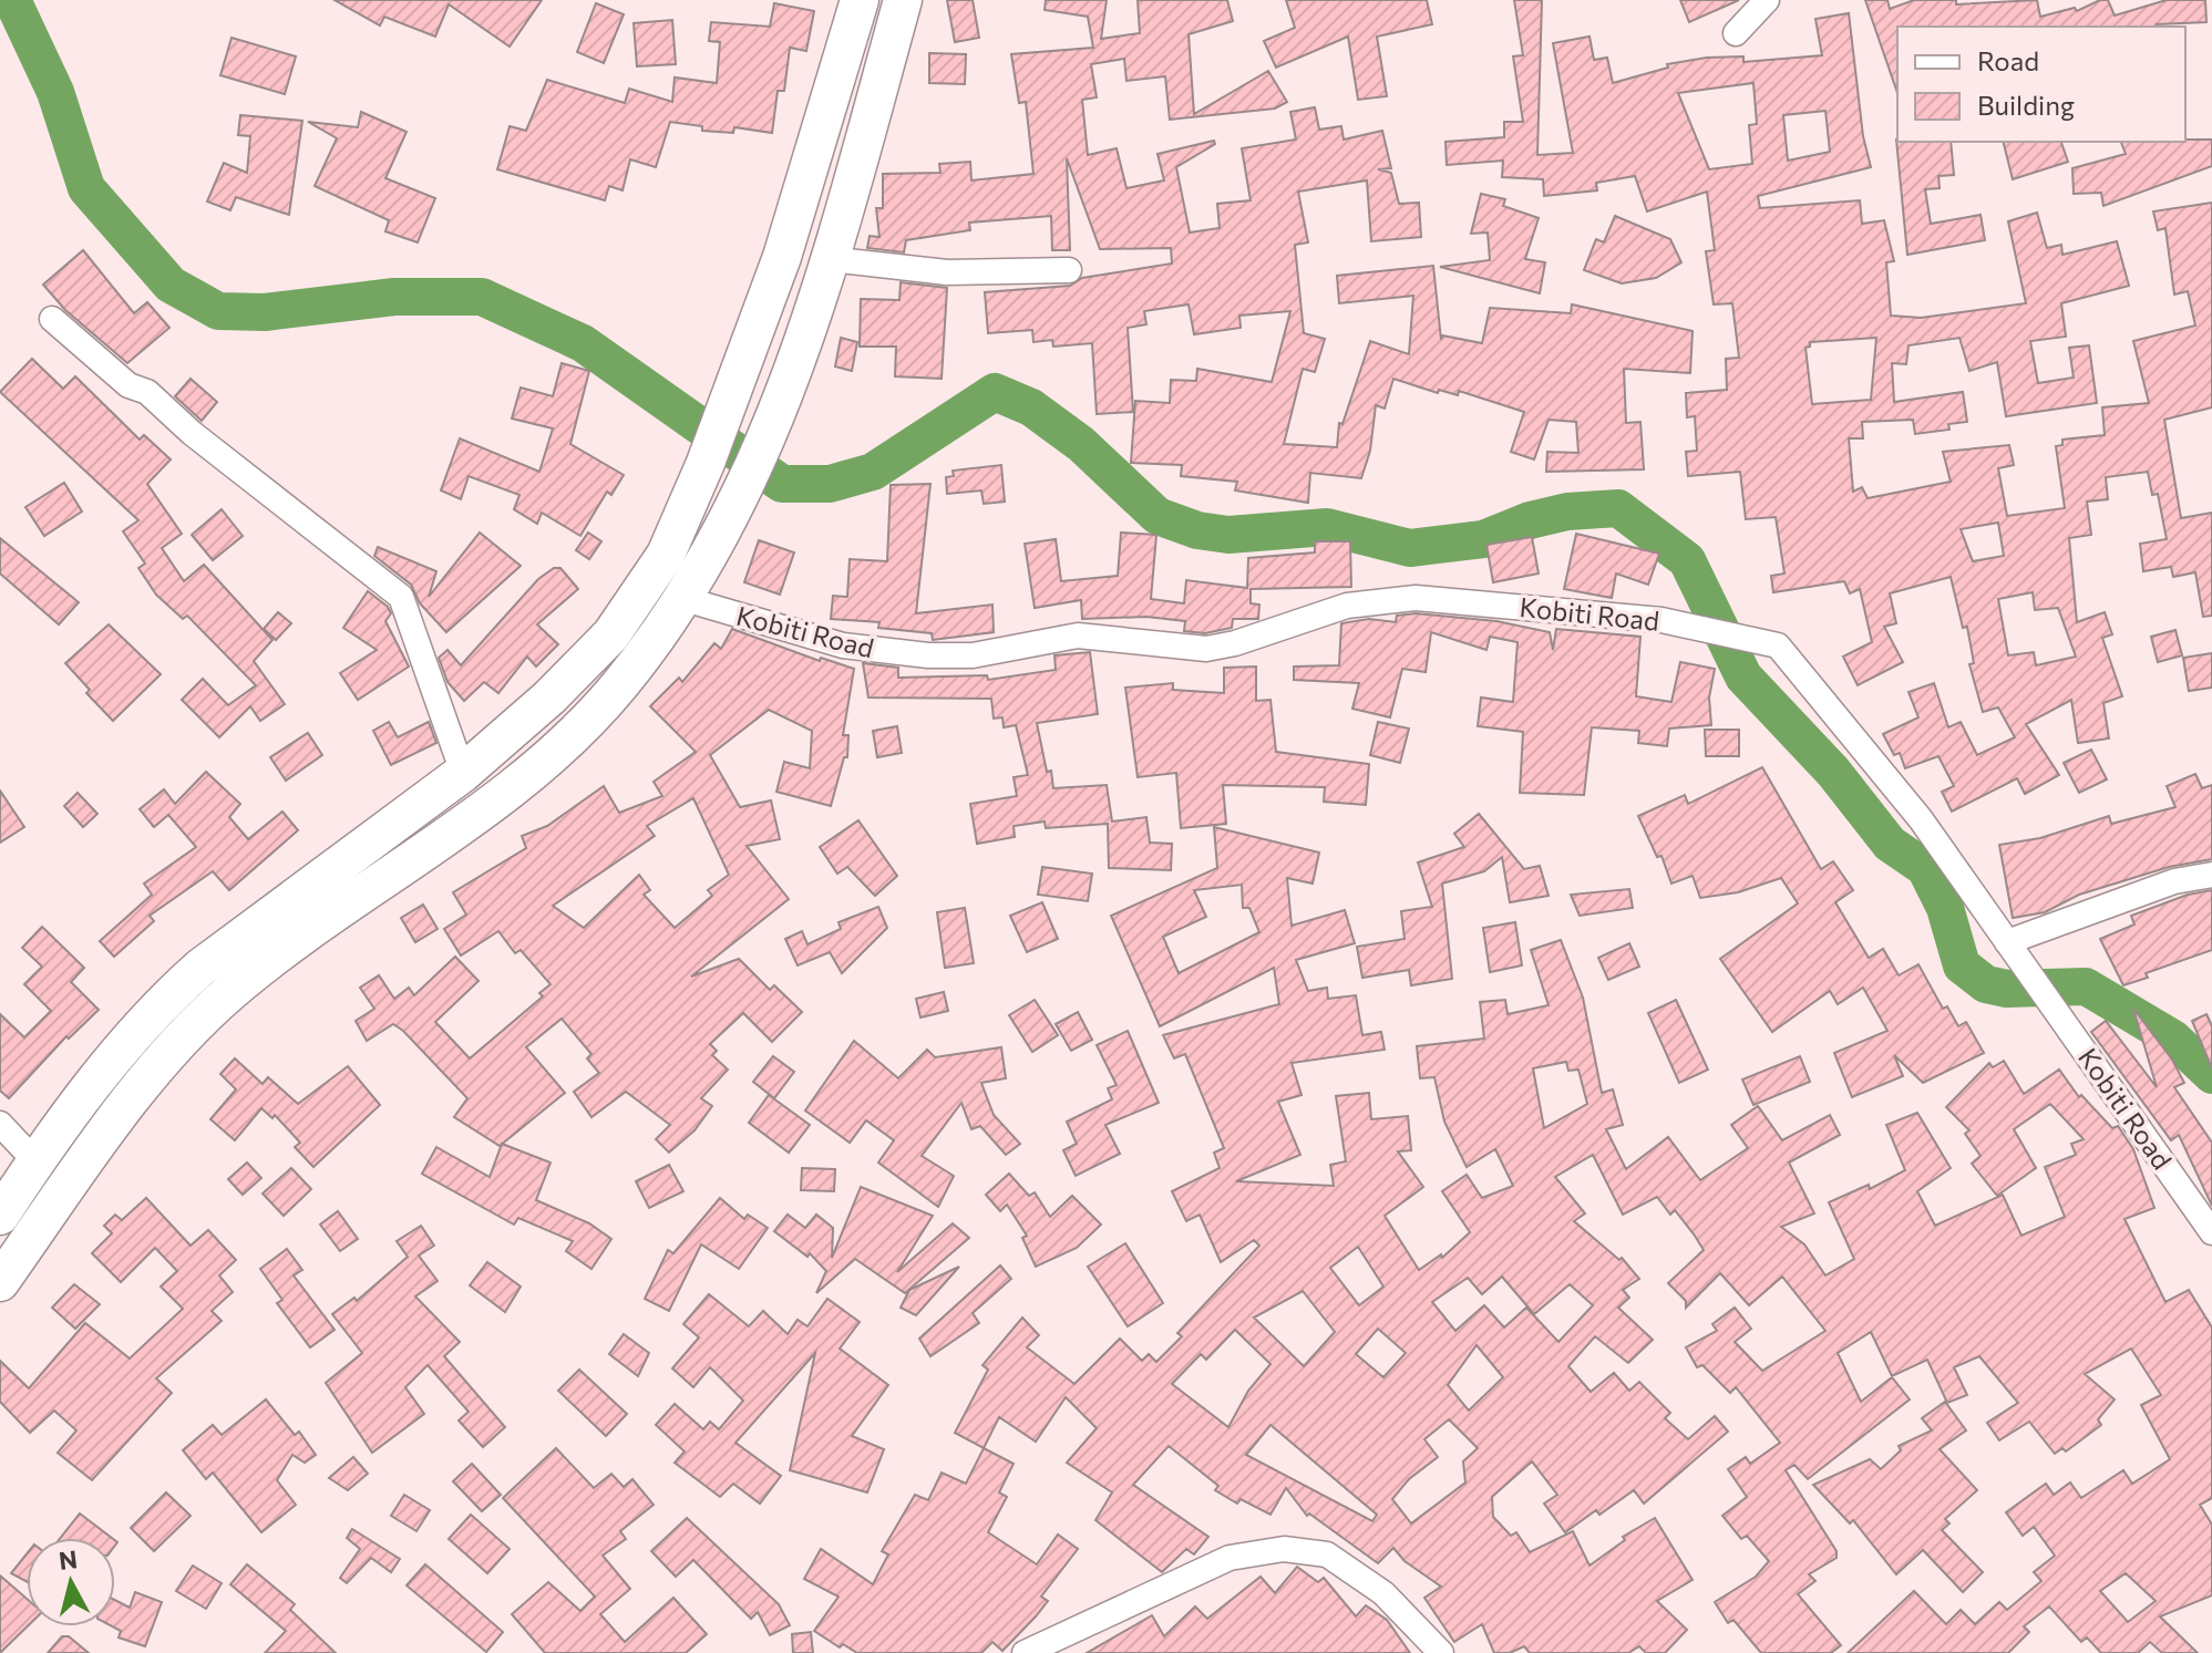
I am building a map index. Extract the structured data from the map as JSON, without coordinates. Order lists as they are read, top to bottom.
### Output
{
  "streets": {
    "street": ["Kobiti Road"]
  },
  "legend": ["Road", "Building"],
  "north": "top"
}
